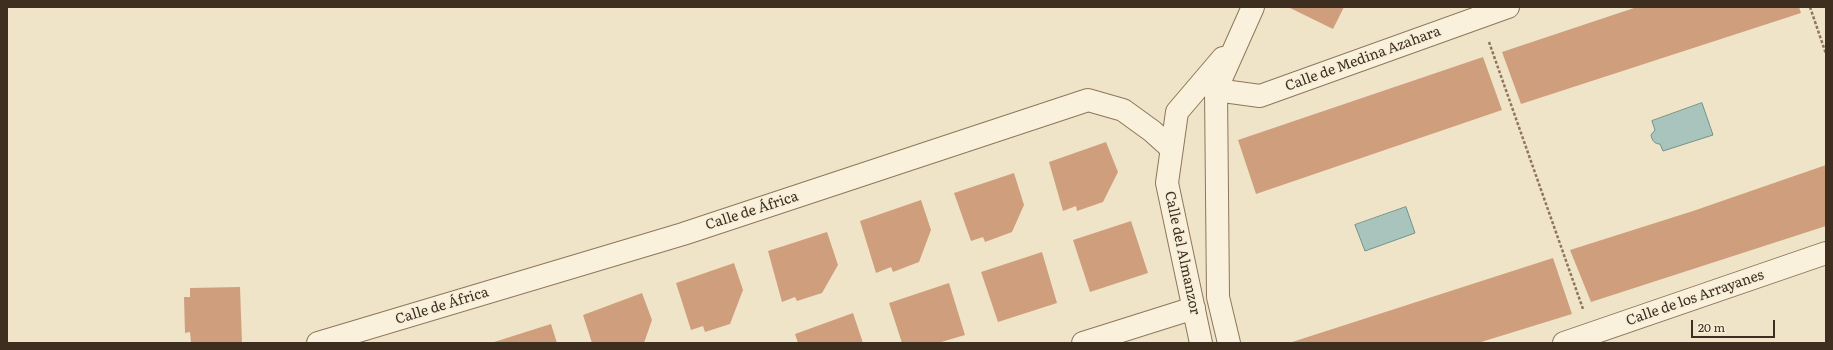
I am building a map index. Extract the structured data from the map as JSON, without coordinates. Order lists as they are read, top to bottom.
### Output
{
  "streets": {
    "street": [
      "Calle de Medina Azahara",
      "Calle de África",
      "Calle del Almanzor",
      "Calle de los Arrayanes"
    ]
  },
  "crossings": [
    ["Calle de Medina Azahara", "Calle del Almanzor"],
    ["Calle de África", "Calle del Almanzor"]
  ],
  "scale_bar": "20 m"
}
